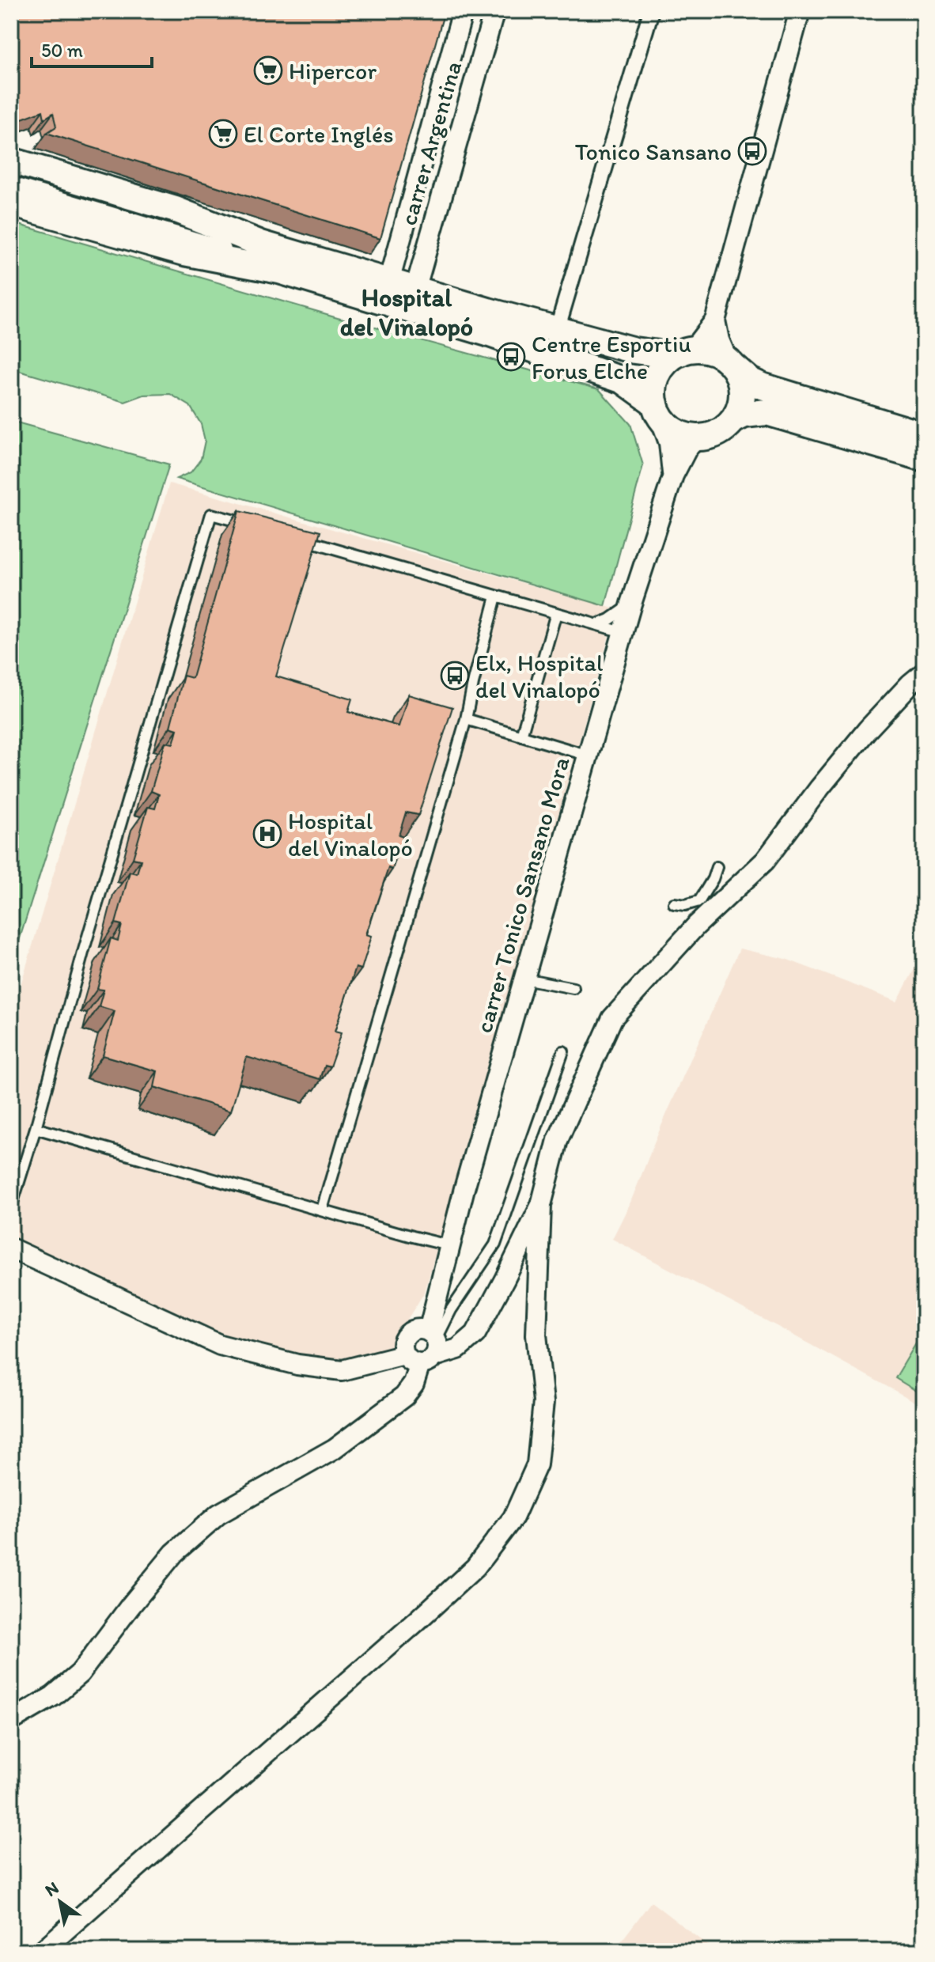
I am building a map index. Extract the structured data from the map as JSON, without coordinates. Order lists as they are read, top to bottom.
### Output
{
  "streets": {
    "street": ["carrer Argentina", "carrer Tonico Sansano Mora"]
  },
  "districts": ["Hospital del Vinalopó"],
  "places": {
    "supermarket": ["Hipercor", "El Corte Inglés"],
    "bus stop": ["Tonico Sansano", "Centre Esportiu Forus Elche", "Elx, Hospital del Vinalopó"],
    "hospital": ["Hospital del Vinalopó"]
  },
  "scale_bar": "50 m",
  "north": "top left"
}
